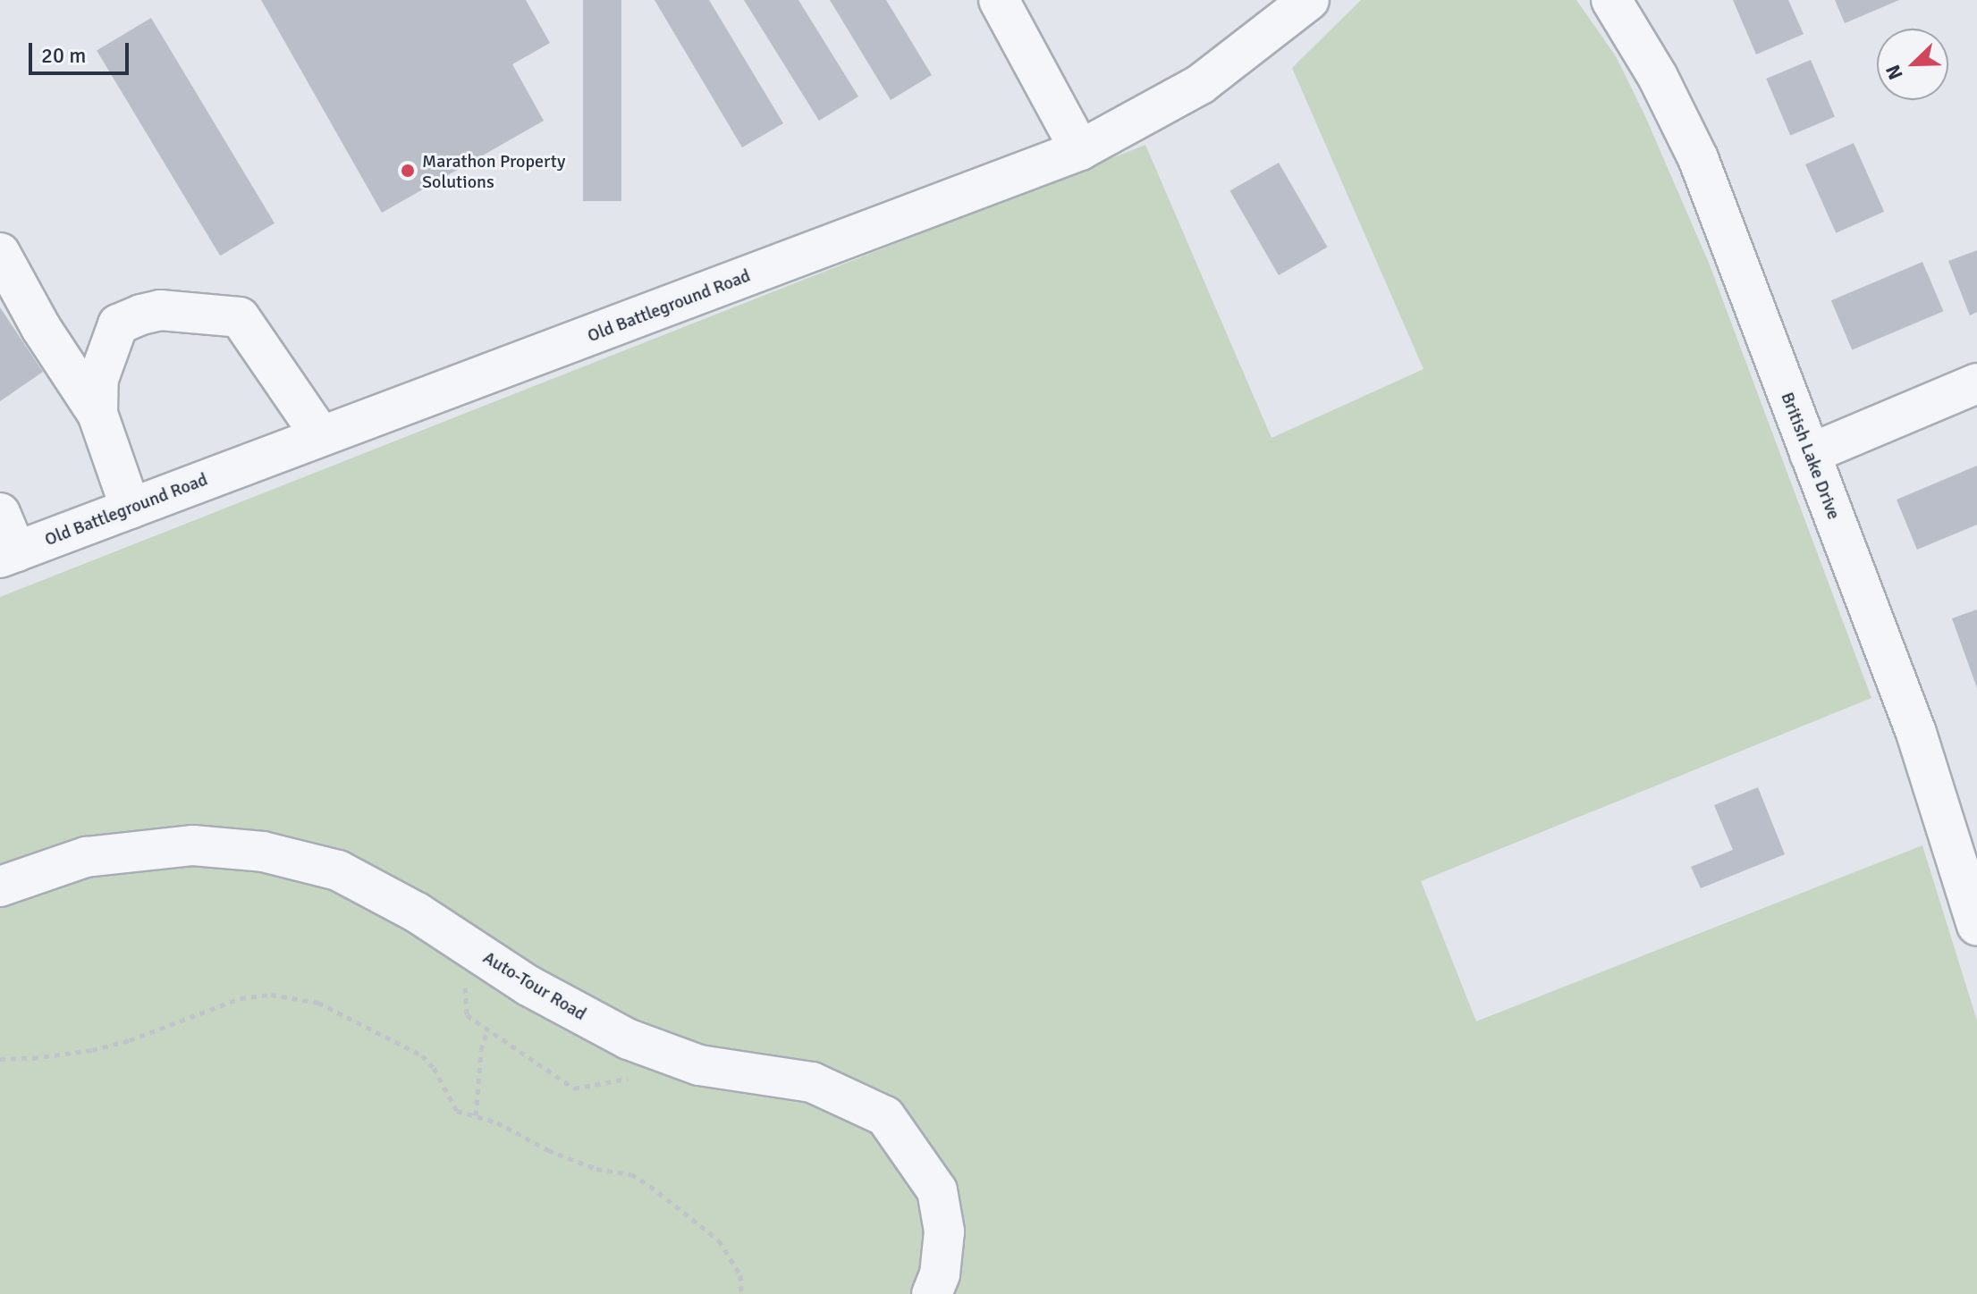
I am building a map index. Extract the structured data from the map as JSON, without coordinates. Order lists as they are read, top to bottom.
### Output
{
  "streets": {
    "street": ["Old Battleground Road", "British Lake Drive", "Auto-Tour Road"]
  },
  "places": ["Marathon Property Solutions"],
  "scale_bar": "20 m",
  "north": "bottom left"
}
